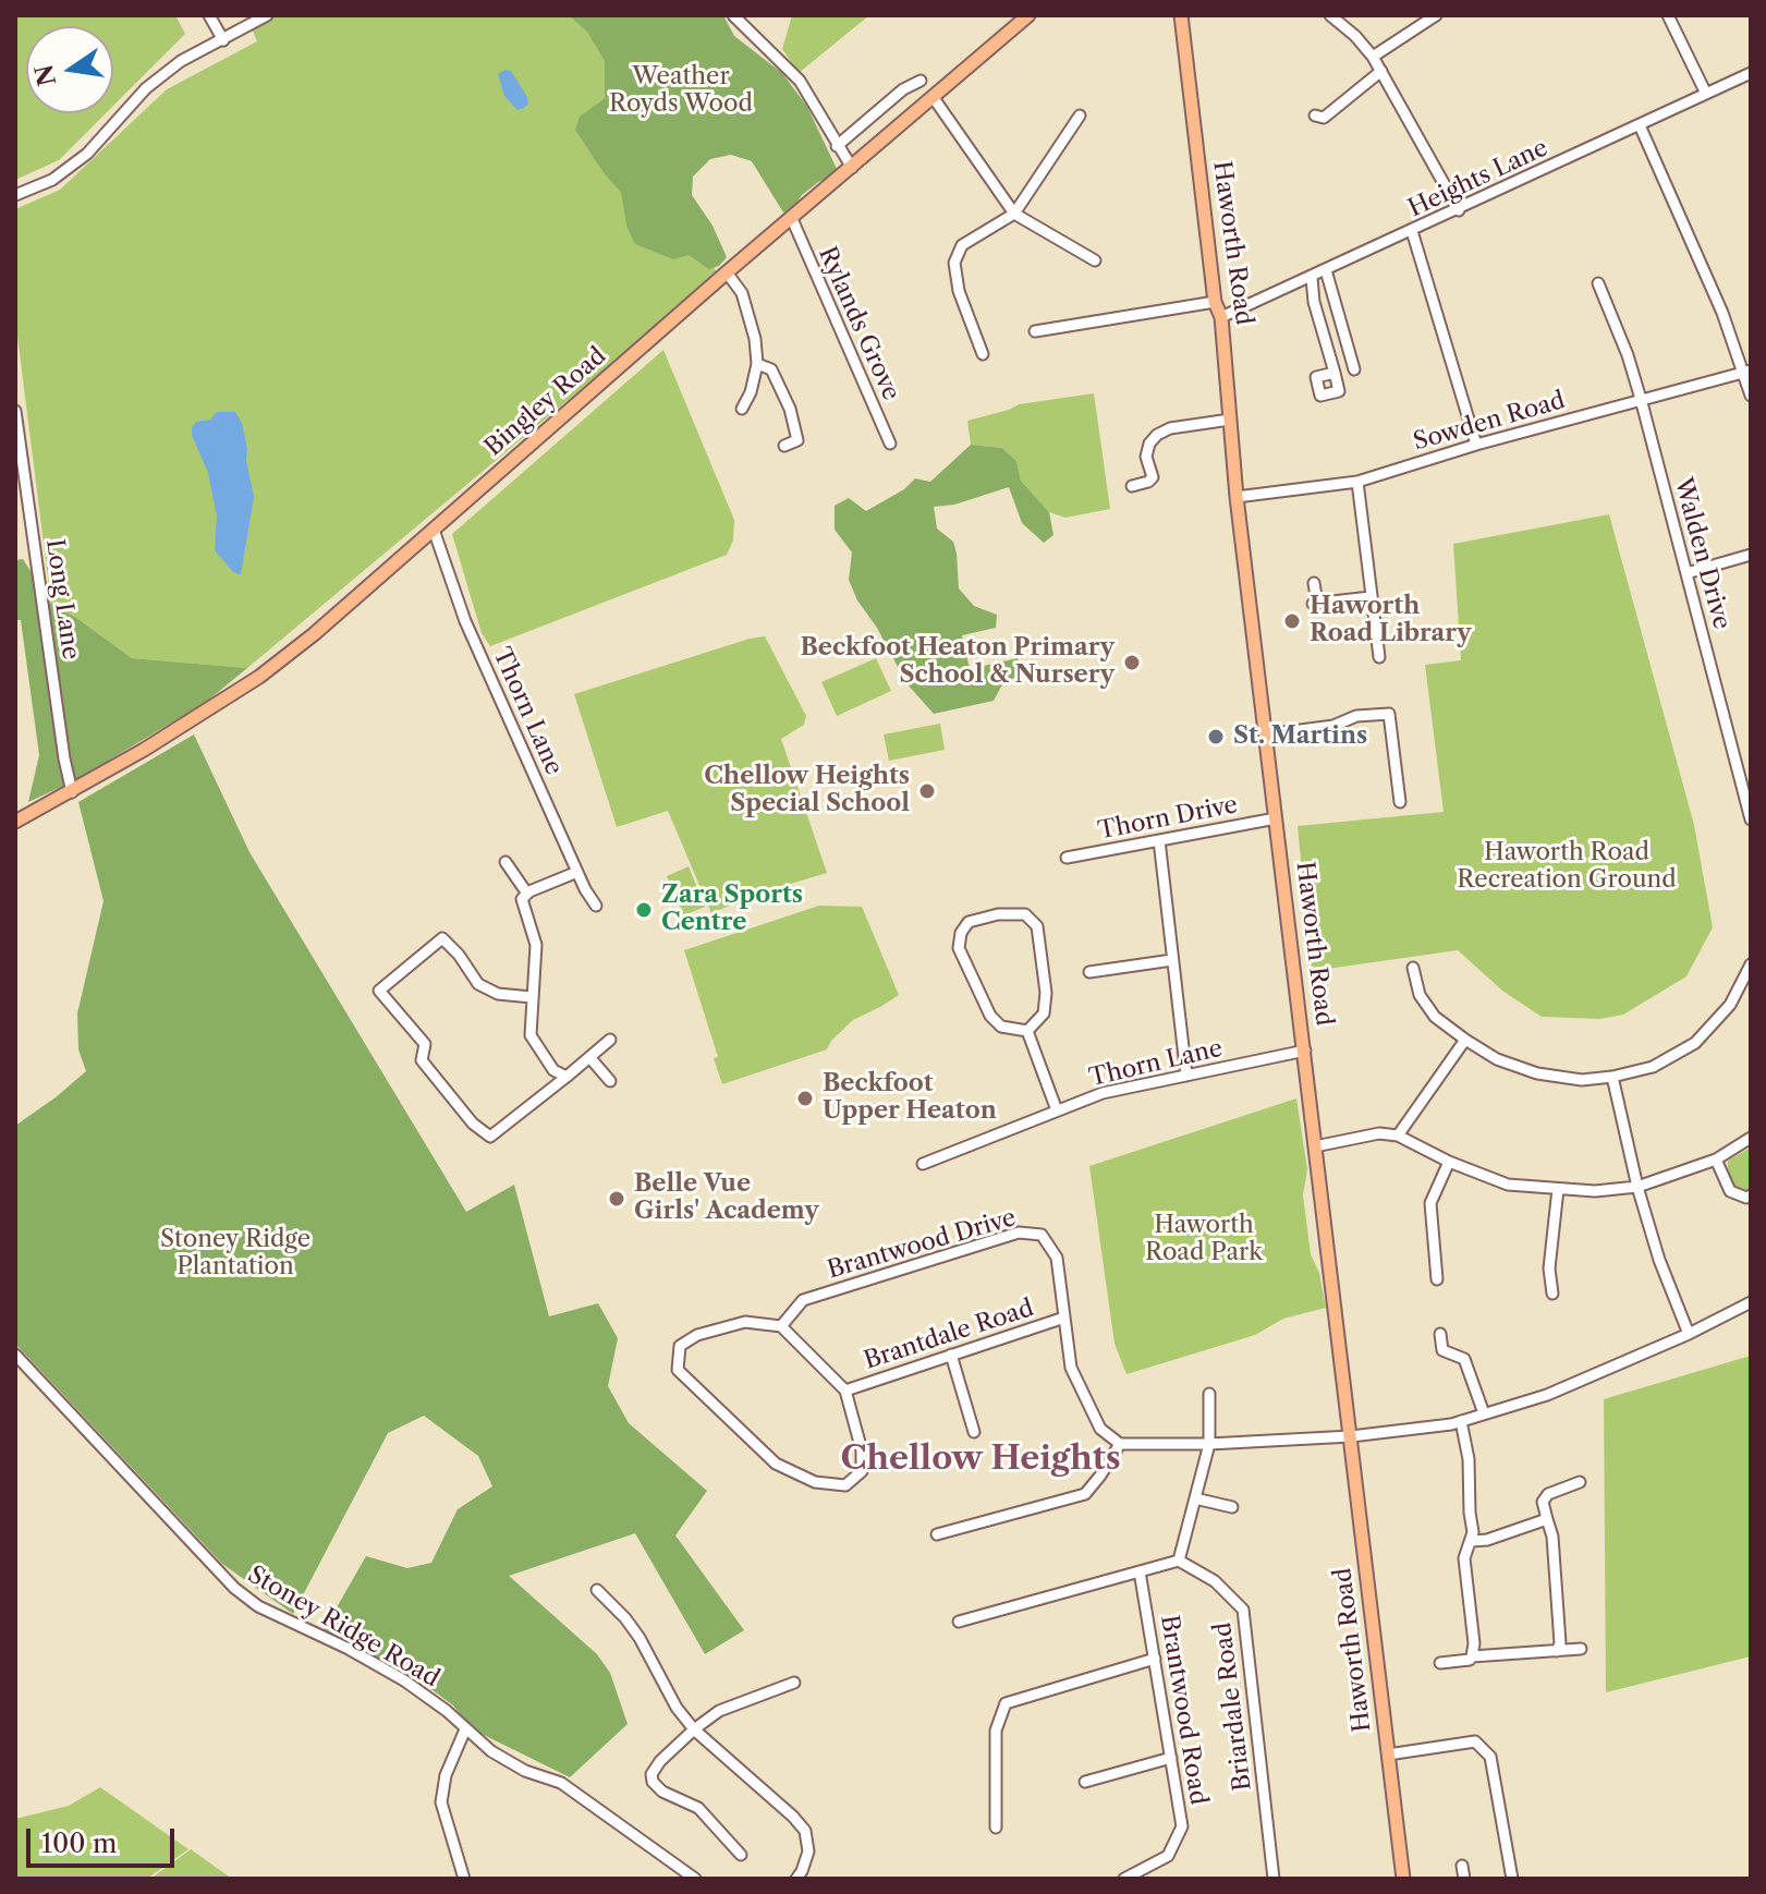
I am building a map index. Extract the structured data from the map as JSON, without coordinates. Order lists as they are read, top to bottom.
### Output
{
  "streets": {
    "main road": ["Haworth Road", "Bingley Road"],
    "street": [
      "Heights Lane",
      "Rylands Grove",
      "Sowden Road",
      "Walden Drive",
      "Long Lane",
      "Thorn Lane",
      "Thorn Drive",
      "Brantwood Drive",
      "Brantdale Road",
      "Stoney Ridge Road",
      "Briardale Road",
      "Brantwood Road"
    ]
  },
  "crossings": [
    ["Heights Lane", "Haworth Road"],
    ["Haworth Road", "Sowden Road"],
    ["Haworth Road", "Thorn Lane"],
    ["Haworth Road", "Thorn Drive"],
    ["Rylands Grove", "Bingley Road"],
    ["Bingley Road", "Long Lane"],
    ["Bingley Road", "Thorn Lane"],
    ["Sowden Road", "Walden Drive"],
    ["Brantwood Drive", "Brantdale Road"]
  ],
  "districts": ["Chellow Heights"],
  "parks": [
    "Weather Royds Wood",
    "Haworth Road Recreation Ground",
    "Haworth Road Park",
    "Stoney Ridge Plantation"
  ],
  "places": [
    "Haworth Road Library",
    "Beckfoot Heaton Primary School & Nursery",
    "St. Martins",
    "Chellow Heights Special School",
    "Zara Sports Centre",
    "Beckfoot Upper Heaton",
    "Belle Vue Girls' Academy"
  ],
  "scale_bar": "100 m",
  "north": "left"
}
